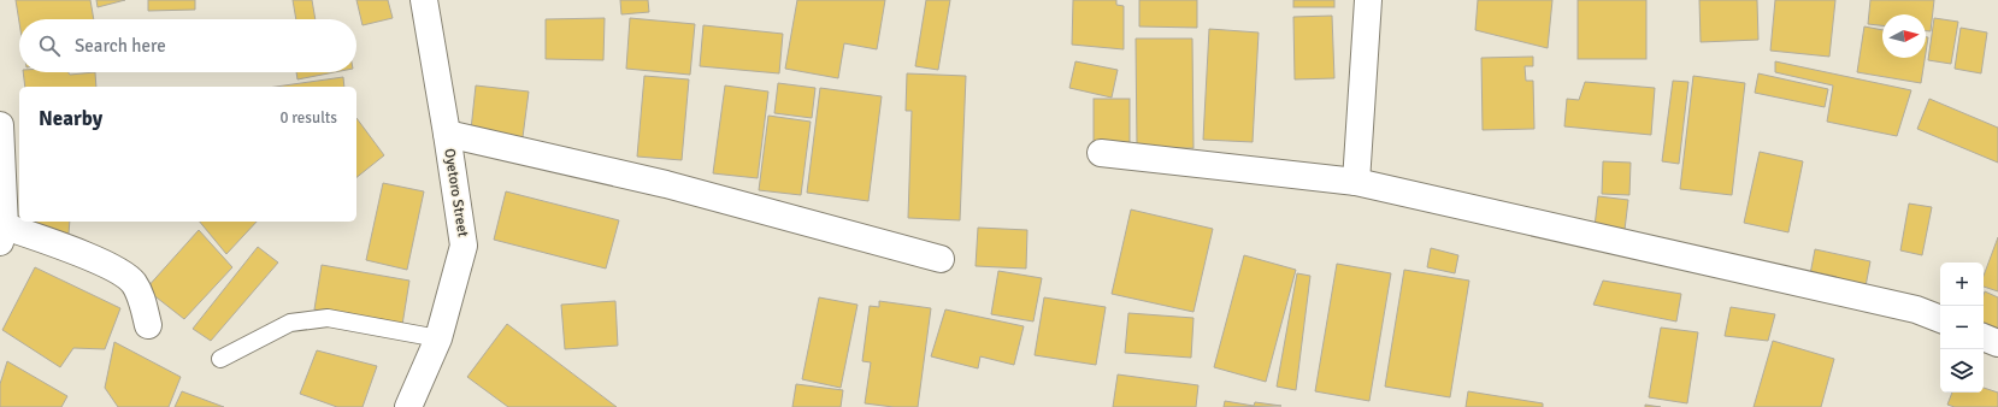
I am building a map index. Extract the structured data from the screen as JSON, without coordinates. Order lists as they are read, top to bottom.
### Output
{
  "streets": {
    "street": ["Oyetoro Street"]
  },
  "north": "right",
  "page": {
    "search": "Search here",
    "heading": ["Nearby", "0 results"],
    "map_buttons": ["+", "−"]
  }
}
